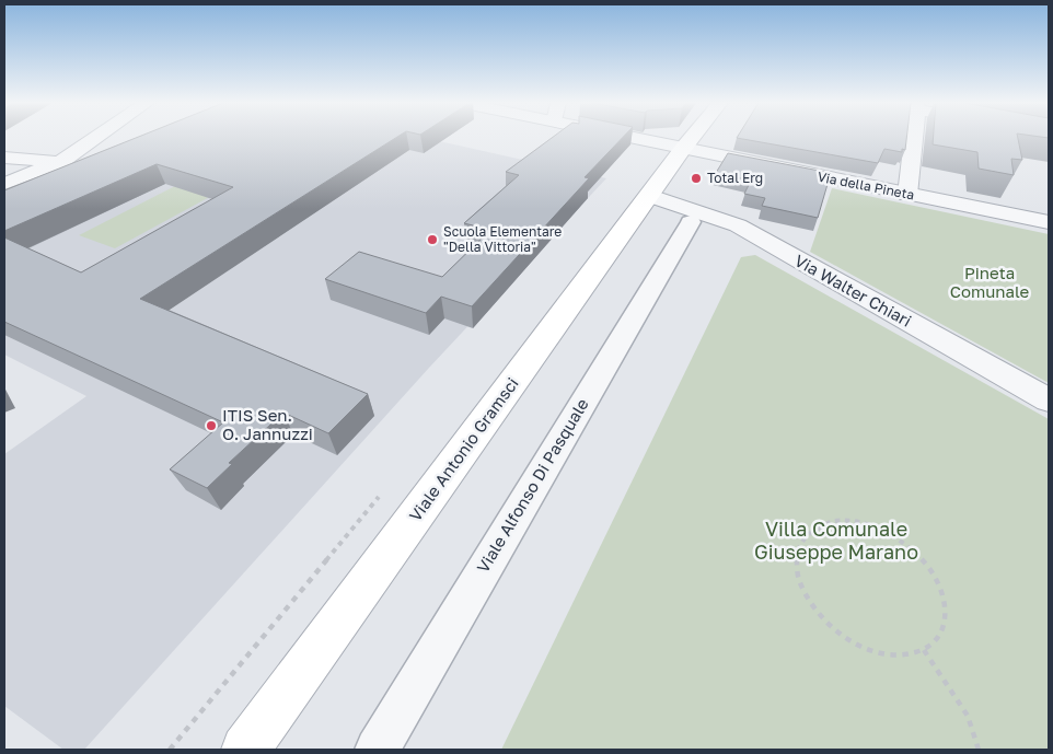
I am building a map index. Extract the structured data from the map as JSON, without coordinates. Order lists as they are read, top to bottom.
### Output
{
  "streets": {
    "main road": ["Viale Antonio Gramsci"],
    "street": ["Via della Pineta", "Via Walter Chiari", "Viale Alfonso Di Pasquale"]
  },
  "crossings": [
    ["Via della Pineta", "Viale Antonio Gramsci"],
    ["Via Walter Chiari", "Viale Antonio Gramsci"]
  ],
  "parks": ["Pineta Comunale", "Villa Comunale Giuseppe Marano"],
  "places": ["Total Erg", "Scuola Elementare \"Della Vittoria\"", "ITIS Sen. O. Jannuzzi"]
}
